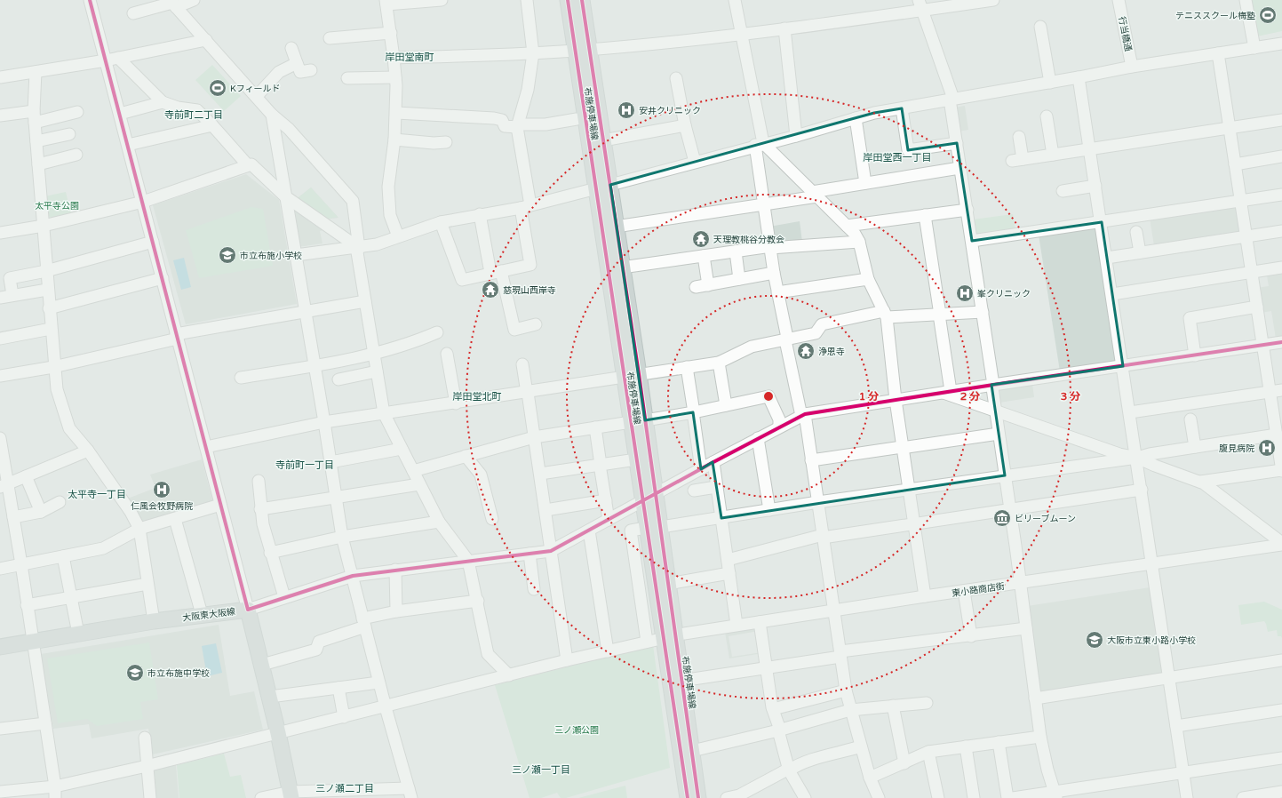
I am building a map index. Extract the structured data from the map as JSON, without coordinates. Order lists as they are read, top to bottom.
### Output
{
  "streets": {
    "main road": ["布施停車場線", "大阪東大阪線"],
    "street": ["行当橋通", "東小路商店街"]
  },
  "crossings": [
    ["布施停車場線", "東小路商店街"],
    ["東小路商店街", "大阪東大阪線"]
  ],
  "districts": [
    "岸田堂南町",
    "寺前町二丁目",
    "岸田堂西一丁目",
    "岸田堂北町",
    "寺前町一丁目",
    "太平寺一丁目",
    "三ノ瀬一丁目",
    "三ノ瀬二丁目"
  ],
  "parks": ["太平寺公園", "三ノ瀬公園"],
  "places": {
    "sports": ["テニススクール梅塾", "Kフィールド"],
    "hospital": [
      "安井クリニック",
      "峯クリニック",
      "腹見病院",
      "仁風会牧野病院"
    ],
    "temple": ["天理教桃谷分教会", "慈現山西岸寺", "浄恩寺"],
    "school or university": ["市立布施小学校", "大阪市立東小路小学校", "市立布施中学校"],
    "museum": ["ビリーブムーン"]
  },
  "rings": ["1 分", "2 分", "3 分"]
}
